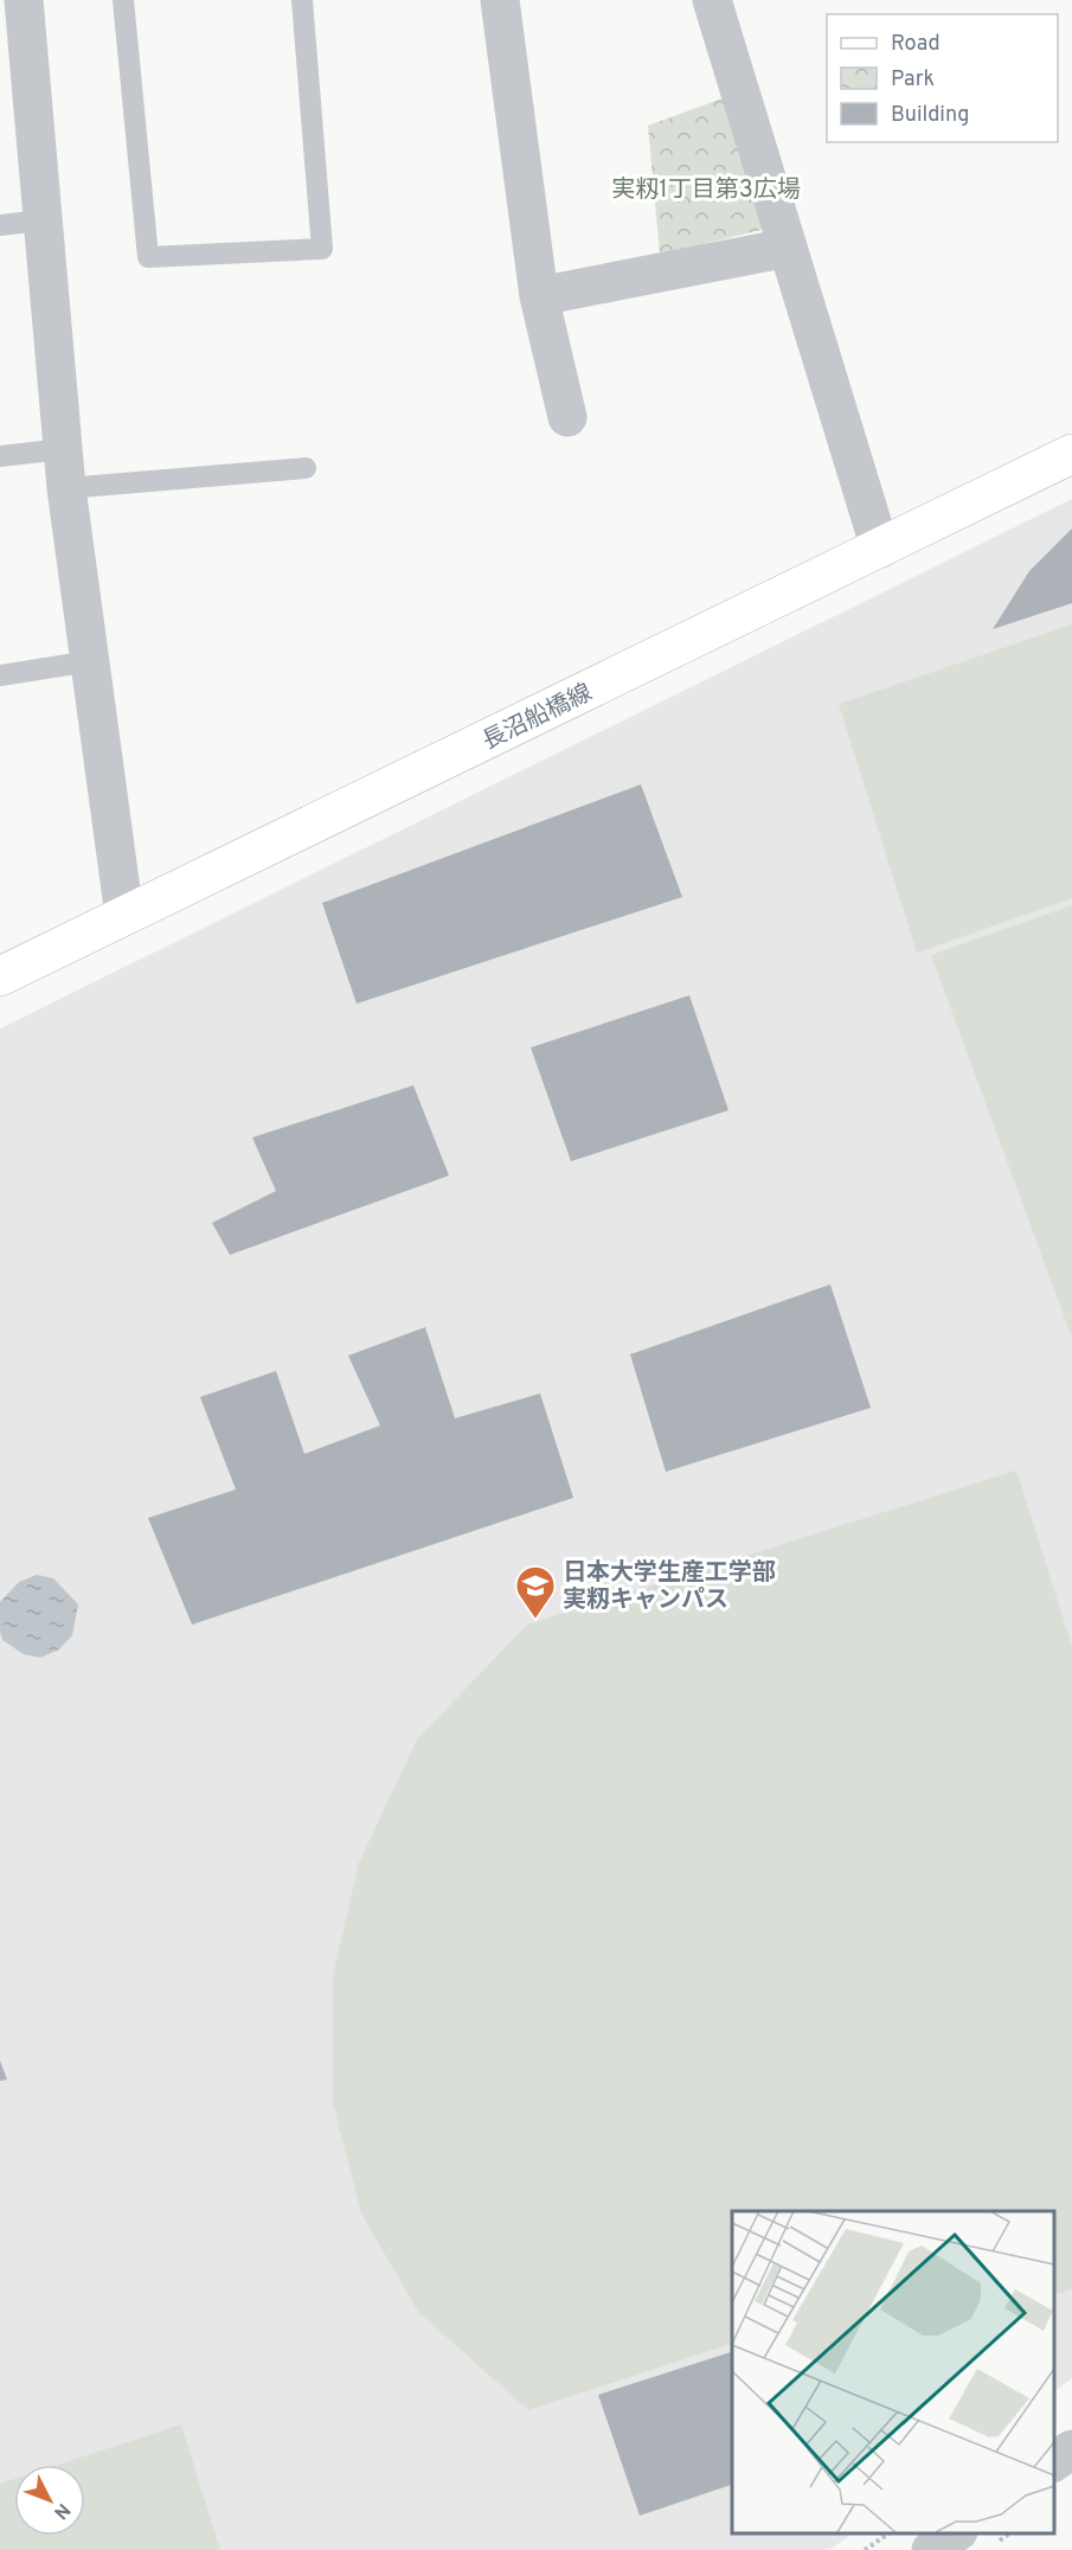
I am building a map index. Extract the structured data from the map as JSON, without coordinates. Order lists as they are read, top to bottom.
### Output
{
  "streets": {
    "main road": ["長沼船橋線"]
  },
  "parks": ["実籾1丁目第3広場"],
  "places": {
    "school or university": ["日本大学生産工学部 実籾キャンパス"]
  },
  "legend": ["Road", "Park", "Building"],
  "north": "bottom right"
}
